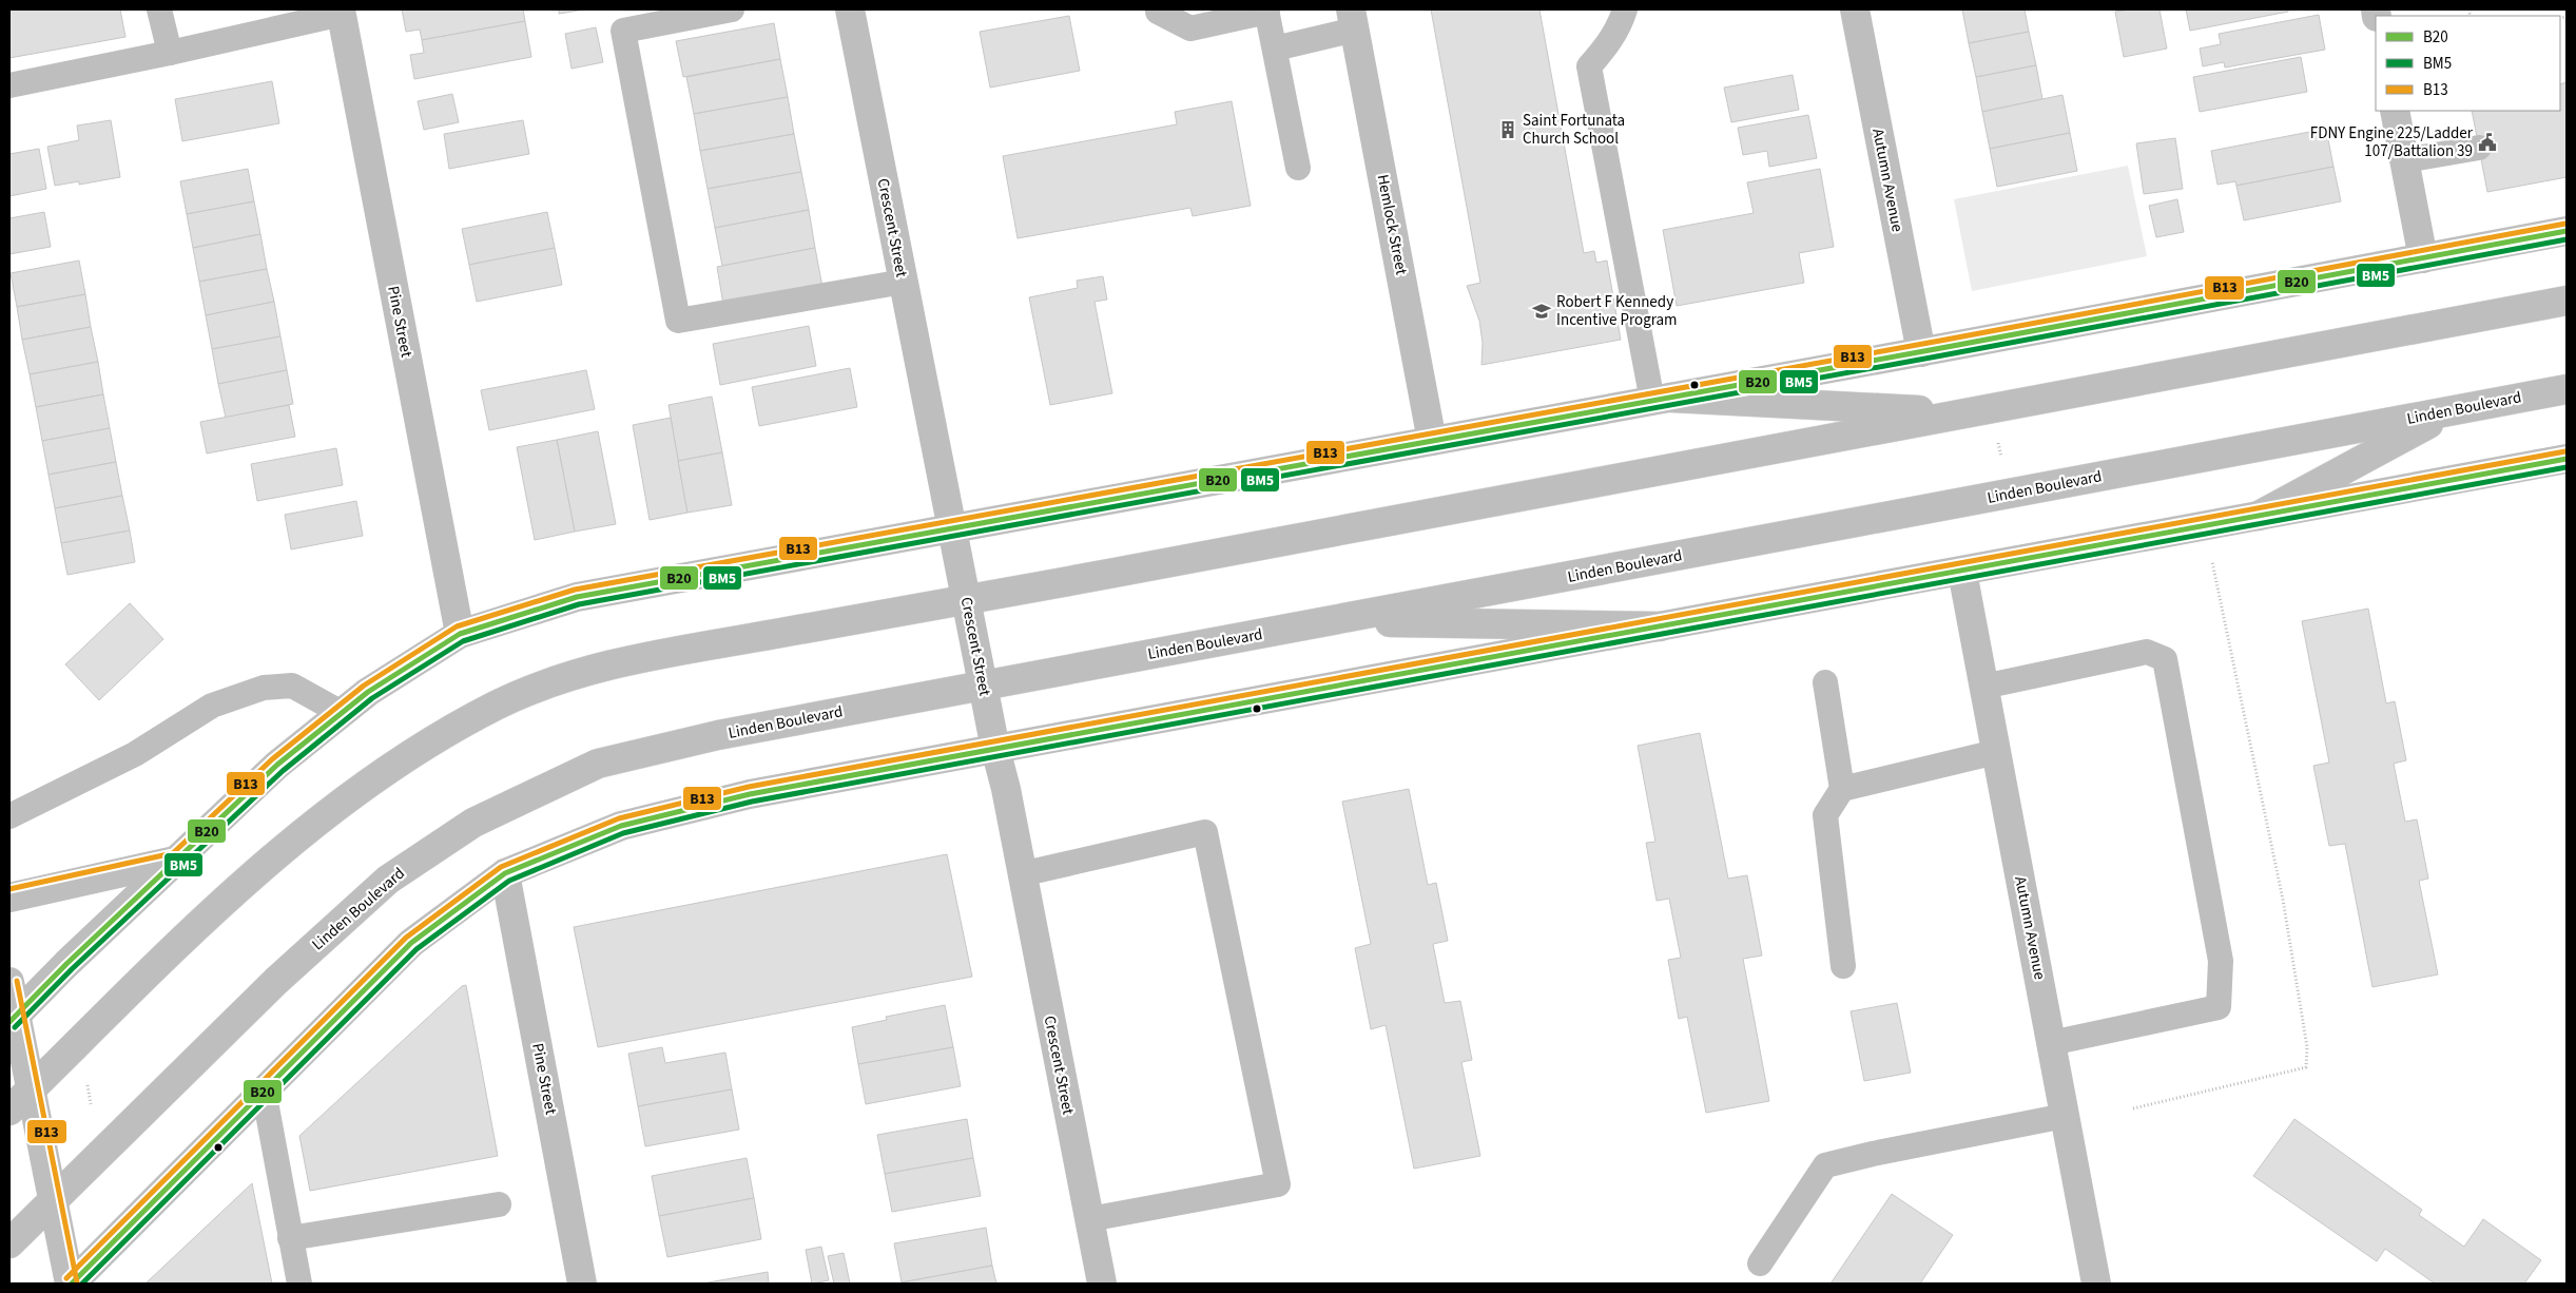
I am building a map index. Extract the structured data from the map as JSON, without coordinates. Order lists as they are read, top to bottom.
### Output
{
  "streets": {
    "main road": [
      "Autumn Avenue",
      "Hemlock Street",
      "Crescent Street",
      "Pine Street",
      "Linden Boulevard"
    ]
  },
  "crossings": [
    ["Crescent Street", "Linden Boulevard"]
  ],
  "places": {
    "building": ["Saint Fortunata Church School"],
    "public building": ["FDNY Engine 225/Ladder 107/Battalion 39"],
    "school or university": ["Robert F Kennedy Incentive Program"]
  },
  "lines": ["transit line B13", "transit line B20", "transit line BM5"],
  "legend": ["B20", "BM5", "B13"]
}
